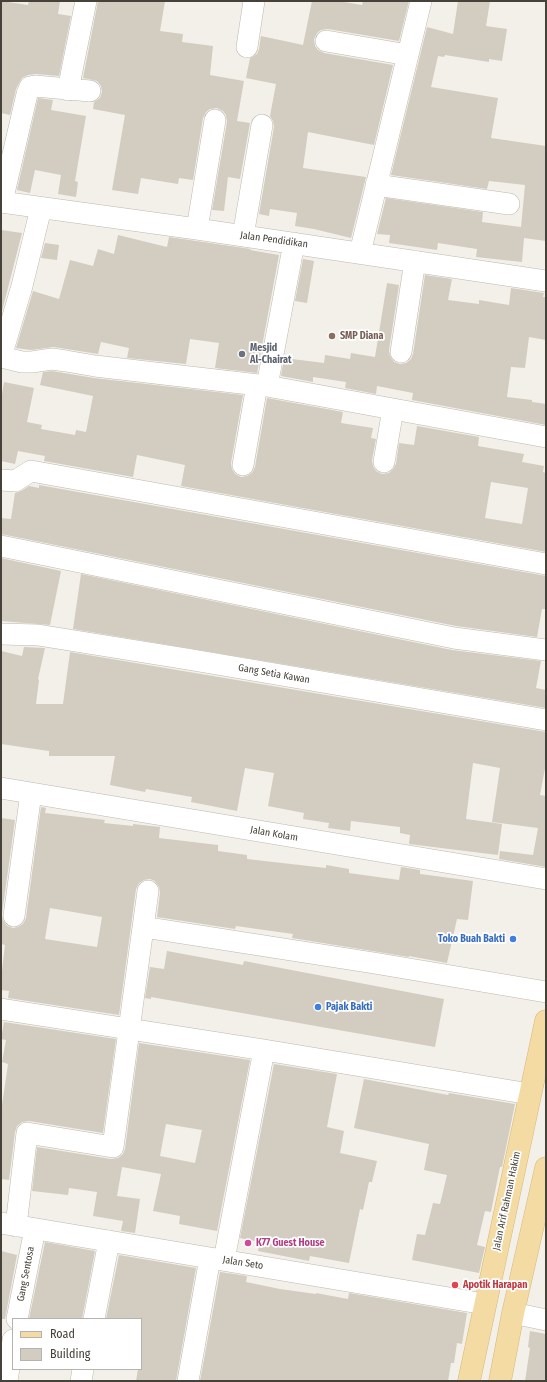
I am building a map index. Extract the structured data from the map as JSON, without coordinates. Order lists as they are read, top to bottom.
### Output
{
  "streets": {
    "main road": ["Jalan Arif Rahman Hakim"],
    "street": [
      "Jalan Pendidikan",
      "Gang Setia Kawan",
      "Jalan Kolam",
      "Jalan Seto",
      "Gang Sentosa"
    ]
  },
  "crossings": [
    ["Jalan Arif Rahman Hakim", "Jalan Seto"],
    ["Jalan Seto", "Gang Sentosa"]
  ],
  "places": [
    "SMP Diana",
    "Mesjid Al-Chairat",
    "Toko Buah Bakti",
    "Pajak Bakti",
    "K77 Guest House",
    "Apotik Harapan"
  ],
  "legend": ["Road", "Building"]
}
